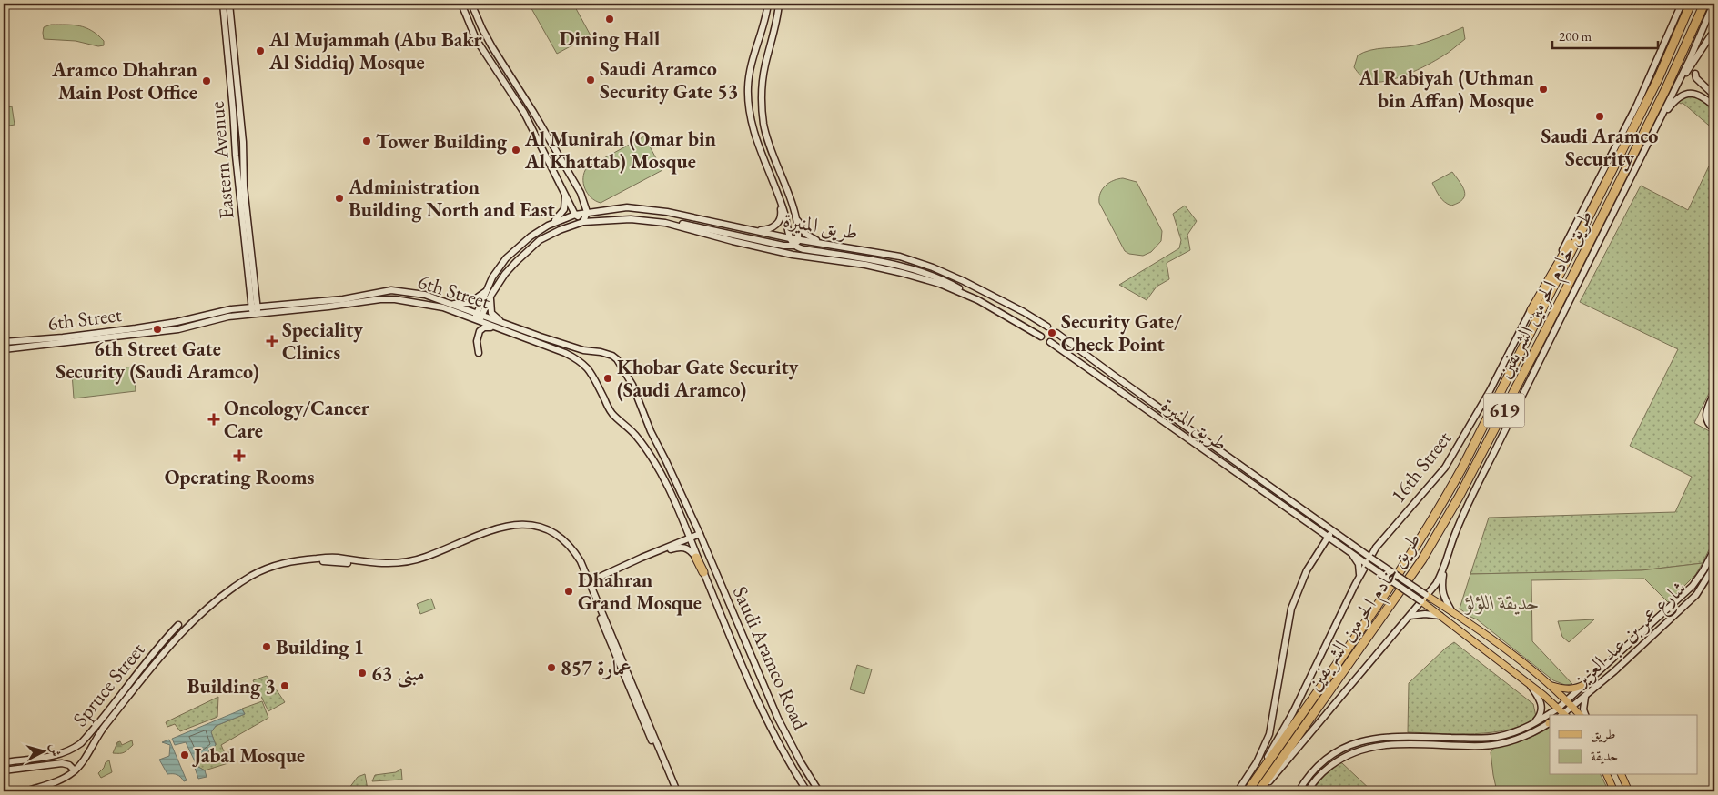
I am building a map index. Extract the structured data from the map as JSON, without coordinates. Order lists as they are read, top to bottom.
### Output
{
  "streets": {
    "highway": ["طريق خادم الحرمين الشريفين", "619"],
    "main road": [
      "Eastern Avenue",
      "طريق المنيرة",
      "6th Street",
      "16th Street",
      "شارع عمر بن عبد العزيز",
      "Saudi Aramco Road",
      "Spruce Street"
    ]
  },
  "crossings": [
    ["Eastern Avenue", "6th Street"],
    ["طريق المنيرة", "16th Street"],
    ["6th Street", "Saudi Aramco Road"],
    ["طريق خادم الحرمين الشريفين", "16th Street"]
  ],
  "parks": ["حديقة اللؤلؤ"],
  "places": {
    "other": [
      "Dining Hall",
      "Al Mujammah (Abu Bakr Al Siddiq) Mosque",
      "Saudi Aramco Security Gate 53",
      "Aramco Dhahran Main Post Office",
      "Al Rabiyah (Uthman bin Affan) Mosque",
      "Saudi Aramco Security",
      "Tower Building",
      "Al Munirah (Omar bin Al Khattab) Mosque",
      "Administration Building North and East",
      "6th Street Gate Security (Saudi Aramco)",
      "Security Gate/ Check Point",
      "Khobar Gate Security (Saudi Aramco)",
      "Dhahran Grand Mosque",
      "Building 1",
      "عمارة 857",
      "مبنى 63",
      "Building 3",
      "Jabal Mosque"
    ],
    "health": ["Speciality Clinics", "Oncology/Cancer Care", "Operating Rooms"]
  },
  "legend": ["طريق", "حديقة"],
  "scale_bar": "200 m",
  "north": "right"
}
